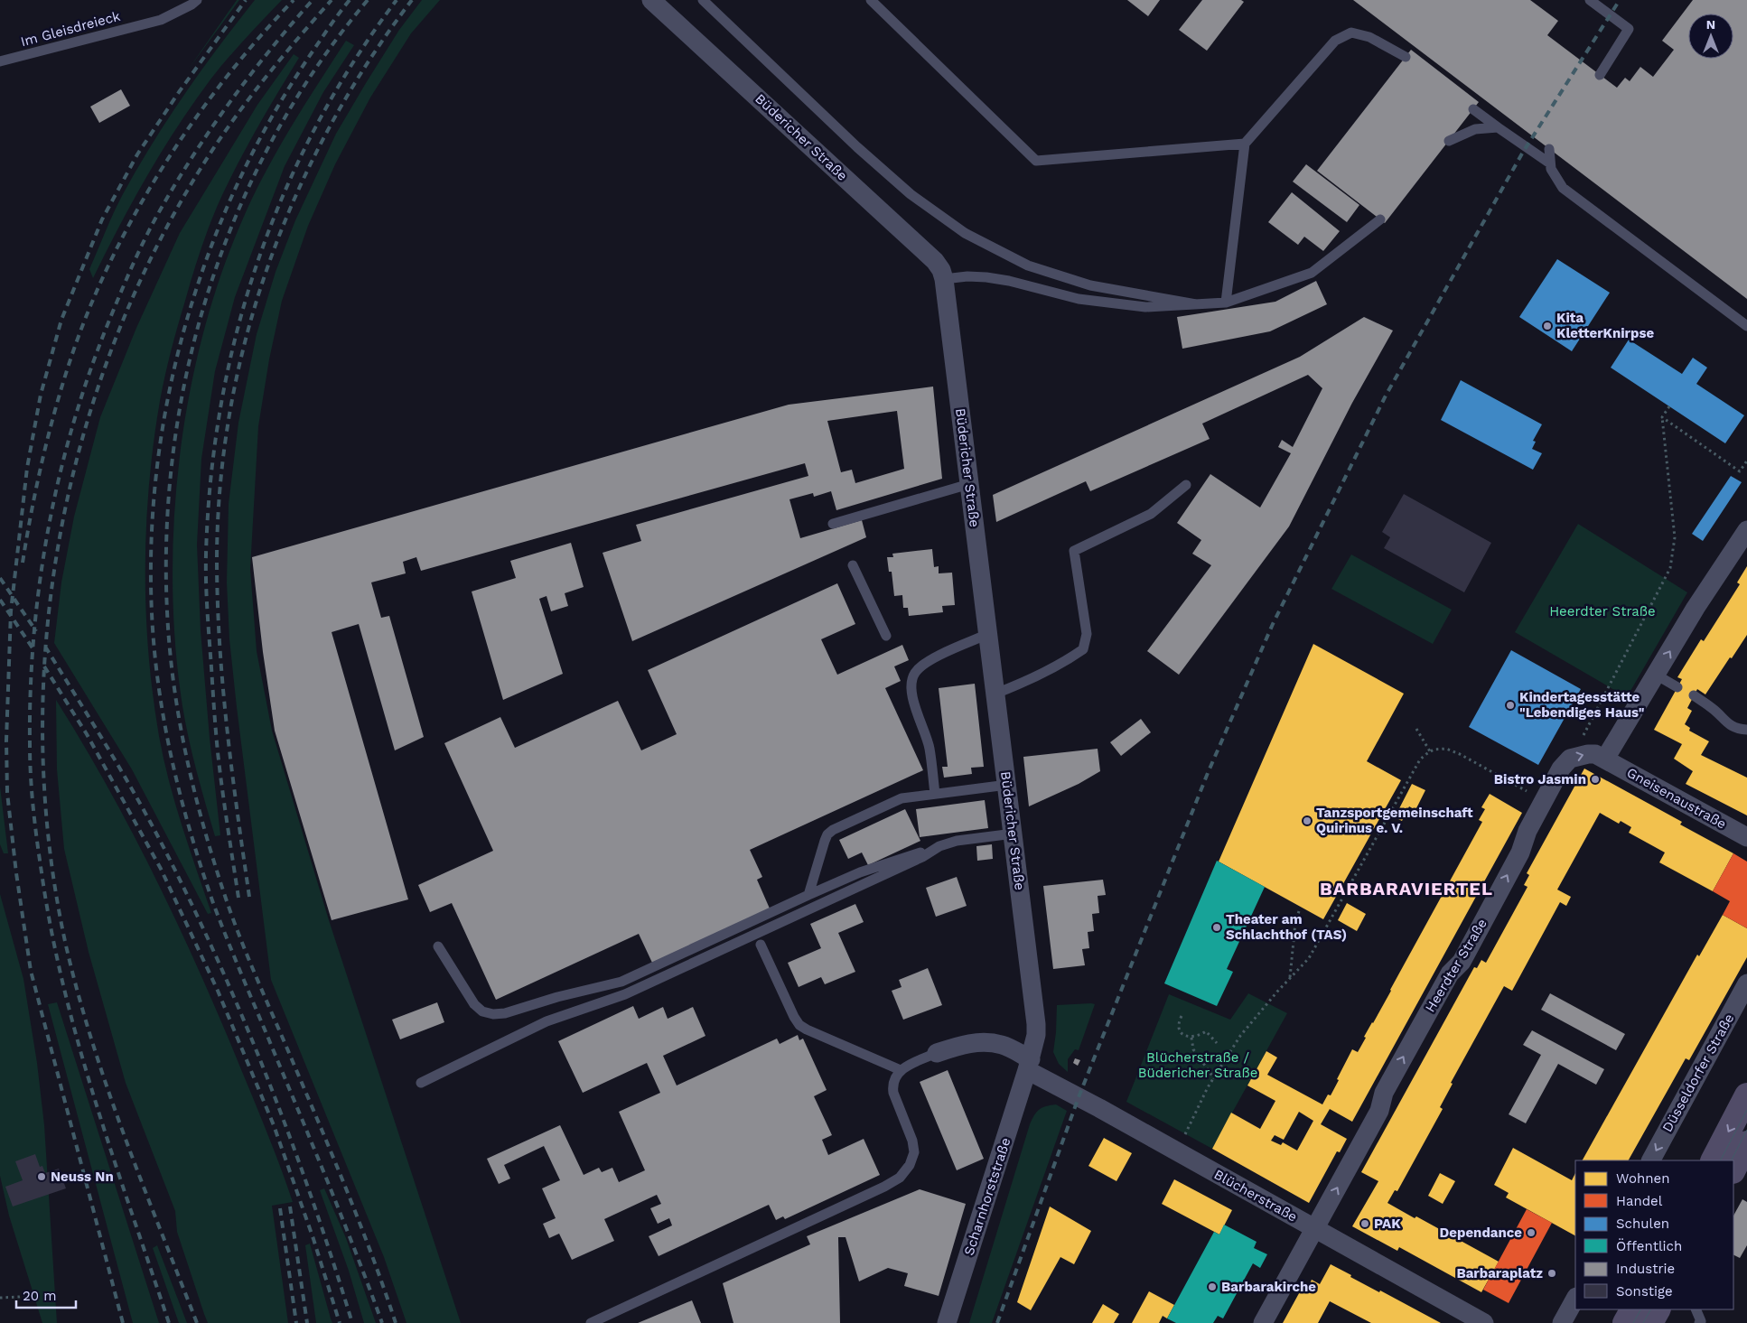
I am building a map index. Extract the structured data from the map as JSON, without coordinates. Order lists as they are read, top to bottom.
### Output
{
  "streets": {
    "street": [
      "Büdericher Straße",
      "Gneisenaustraße",
      "Heerdter Straße",
      "Düsseldorfer Straße",
      "Blücherstraße",
      "Scharnhorststraße"
    ],
    "lane": ["Im Gleisdreieck"]
  },
  "crossings": [
    ["Büdericher Straße", "Blücherstraße"],
    ["Büdericher Straße", "Scharnhorststraße"],
    ["Heerdter Straße", "Blücherstraße"],
    ["Blücherstraße", "Scharnhorststraße"]
  ],
  "one_way": ["Heerdter Straße", "Düsseldorfer Straße"],
  "districts": ["BARBARAVIERTEL"],
  "parks": ["Heerdter Straße", "Blücherstraße / Büdericher Straße"],
  "places": [
    "Kita KletterKnirpse",
    "Kindertagesstätte \"Lebendiges Haus\"",
    "Bistro Jasmin",
    "Tanzsportgemeinschaft Quirinus e. V.",
    "Theater am Schlachthof (TAS)",
    "Neuss Nn",
    "PAK",
    "Dependance",
    "Barbaraplatz",
    "Barbarakirche"
  ],
  "legend": [
    "Wohnen",
    "Handel",
    "Schulen",
    "Öffentlich",
    "Industrie",
    "Sonstige"
  ],
  "scale_bar": "20 m",
  "north": "top"
}
